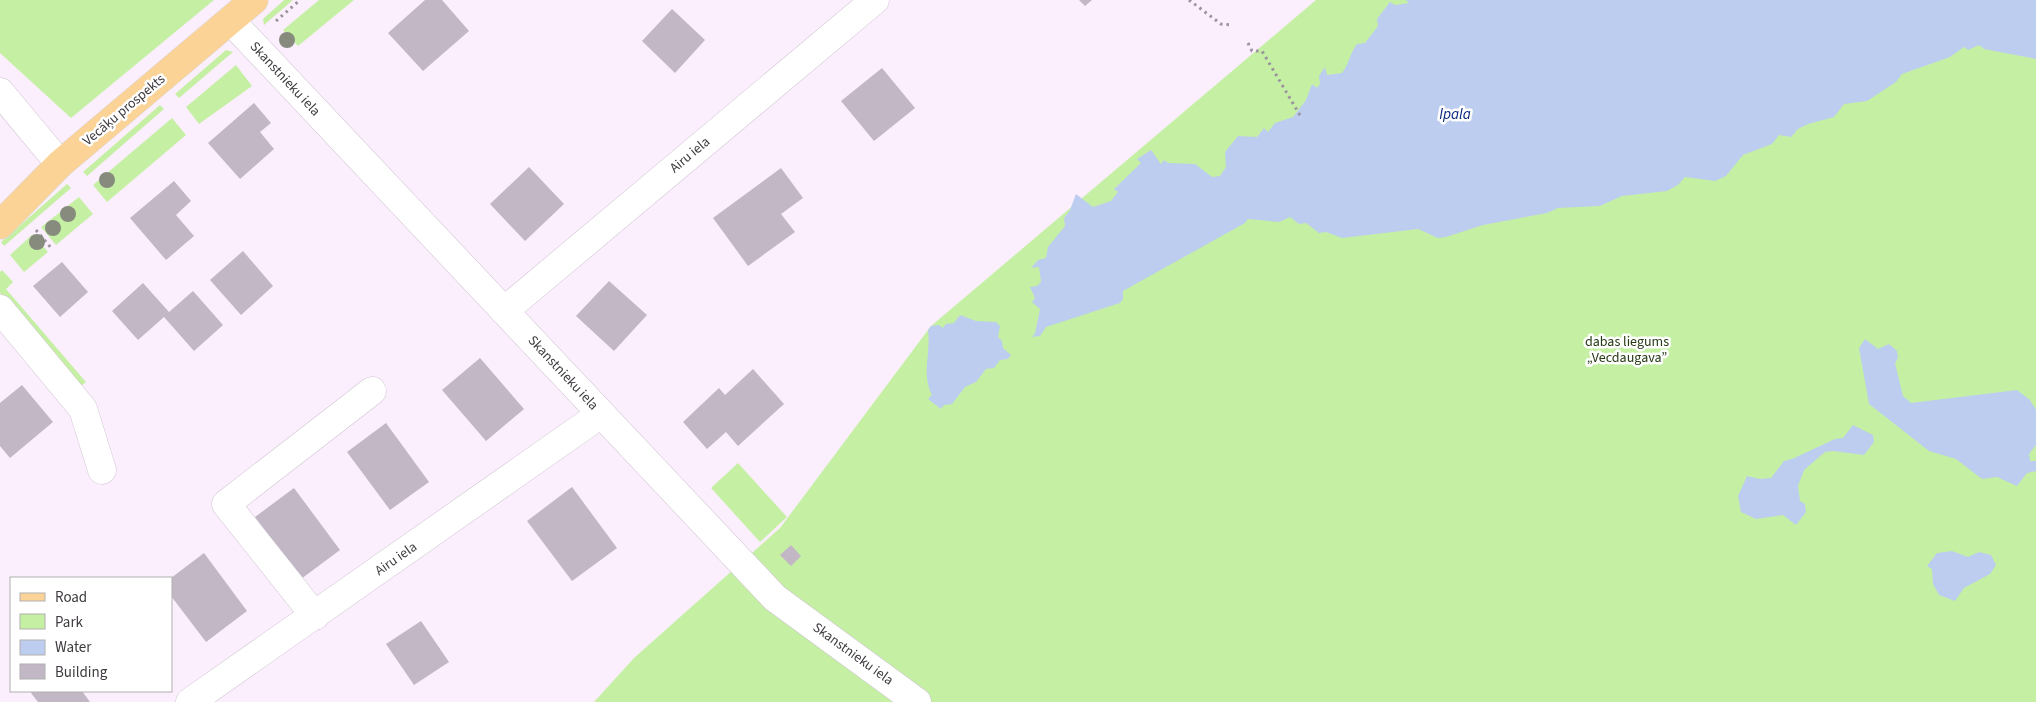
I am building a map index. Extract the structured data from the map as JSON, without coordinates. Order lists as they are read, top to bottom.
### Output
{
  "streets": {
    "main road": ["Vecāķu prospekts"],
    "street": ["Skanstnieku iela", "Airu iela"]
  },
  "crossings": [
    ["Skanstnieku iela", "Vecāķu prospekts"],
    ["Skanstnieku iela", "Airu iela"]
  ],
  "water": ["Ipala"],
  "parks": ["dabas liegums „Vecdaugava”"],
  "legend": [
    "Road",
    "Park",
    "Water",
    "Building"
  ]
}
